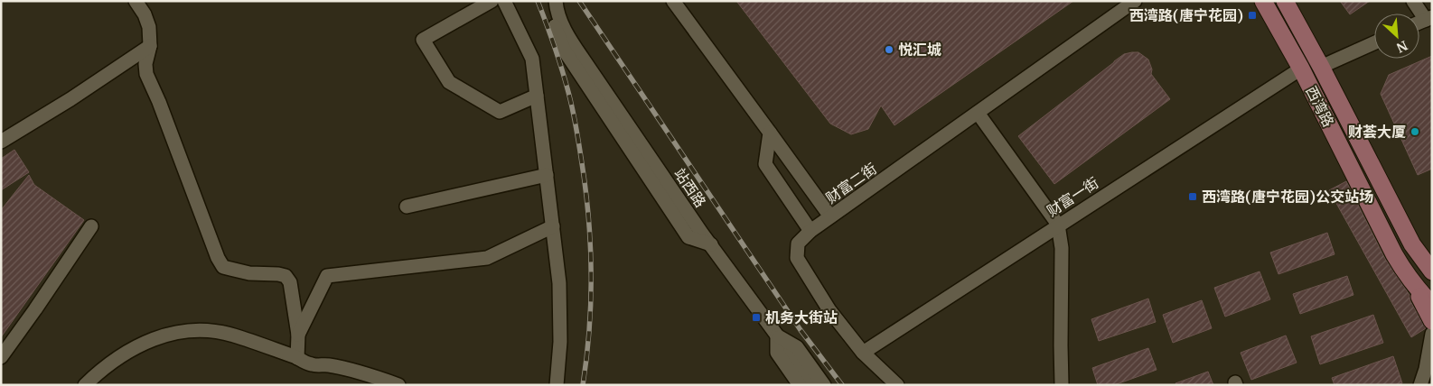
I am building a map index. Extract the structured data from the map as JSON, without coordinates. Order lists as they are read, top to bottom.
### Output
{
  "streets": {
    "main road": ["西湾路"],
    "street": ["财富二街", "站西路", "财富一街"]
  },
  "crossings": [
    ["西湾路", "财富一街"]
  ],
  "places": {
    "transit": ["西湾路(唐宁花园)", "西湾路(唐宁花园)公交站场", "机务大街站"],
    "other": ["悦汇城", "财荟大厦"]
  },
  "north": "bottom right"
}
